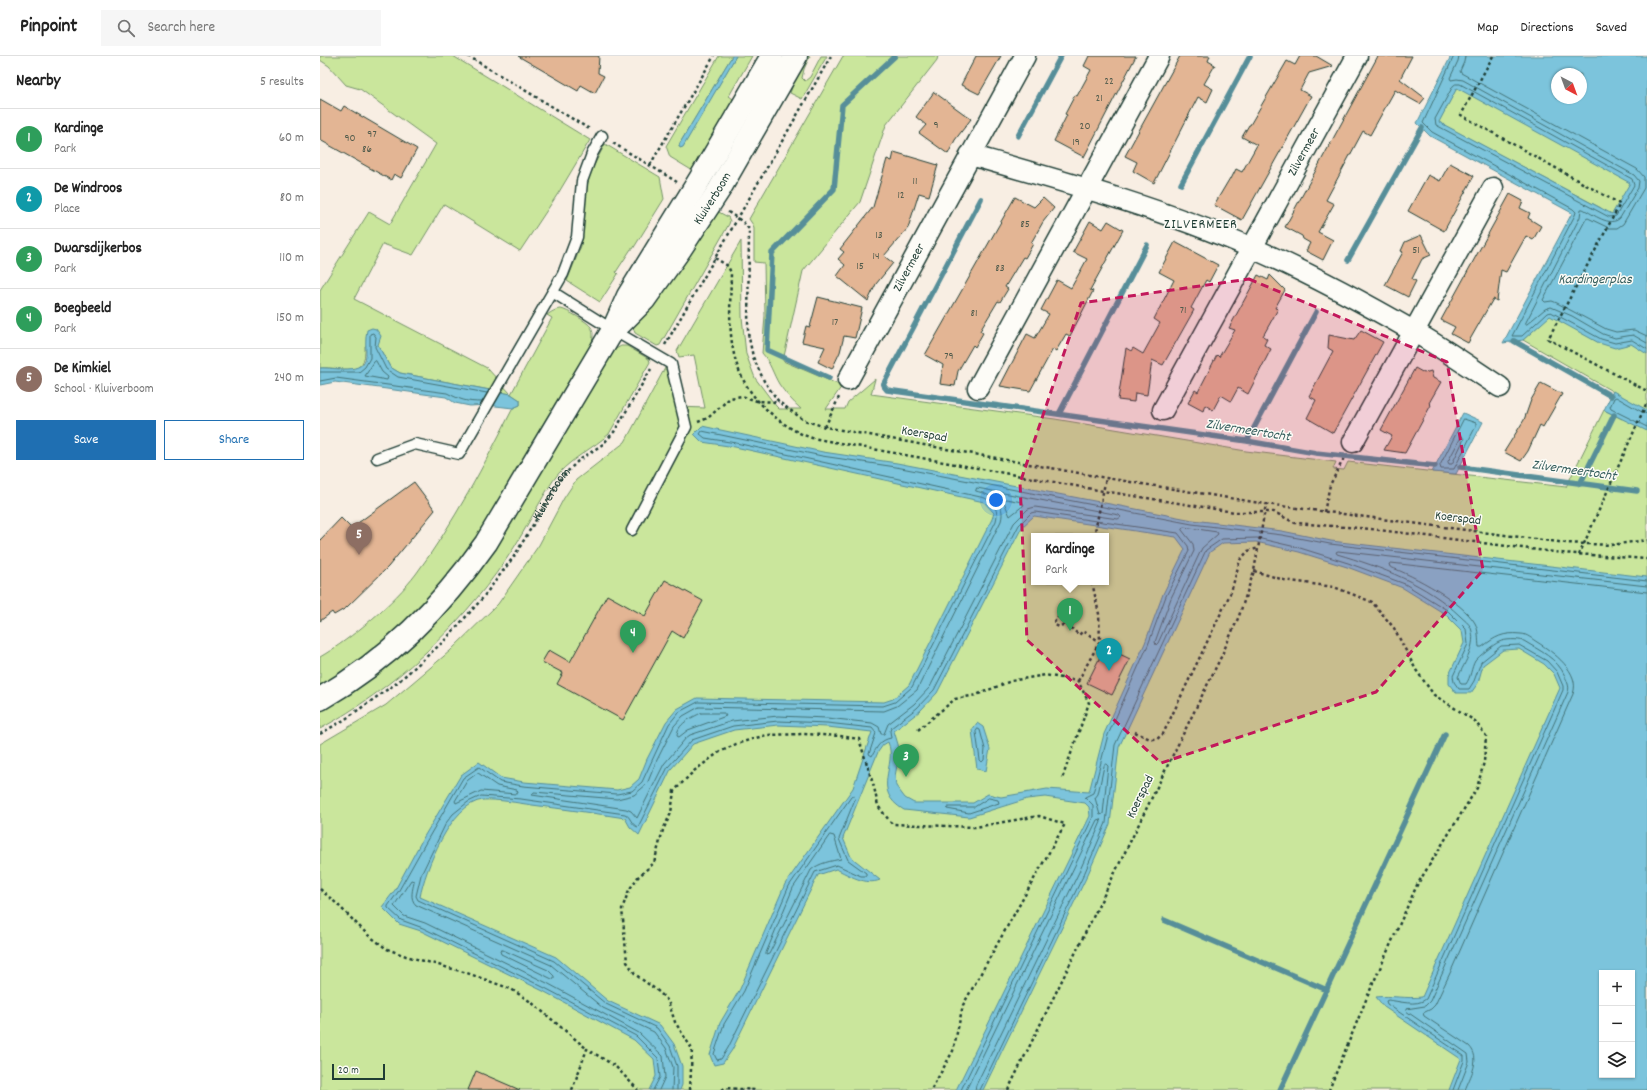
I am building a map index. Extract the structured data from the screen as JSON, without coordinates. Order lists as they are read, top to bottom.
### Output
{
  "streets": {
    "main road": ["Kluiverboom"],
    "street": ["Zilvermeer"],
    "path": ["Koerspad"]
  },
  "crossings": [
    ["Kluiverboom", "Koerspad"]
  ],
  "districts": ["ZILVERMEER"],
  "water": ["Kardingerplas", "Zilvermeertocht"],
  "house_numbers": [
    "22",
    "21",
    "9",
    "20",
    "97",
    "90",
    "19",
    "86",
    "11",
    "12",
    "85",
    "13",
    "51",
    "14",
    "15",
    "83",
    "71",
    "81",
    "17",
    "79"
  ],
  "scale_bar": "20 m",
  "north": "bottom right",
  "page": {
    "header": "Pinpoint",
    "search": "Search here",
    "nav": ["Map", "Directions", "Saved"],
    "heading": ["Nearby", "5 results"],
    "list": [
      {
        "mark": "1",
        "name": "Kardinge",
        "note": "Park",
        "value": "60 m"
      },
      {
        "mark": "2",
        "name": "De Windroos",
        "note": "Place",
        "value": "80 m"
      },
      {
        "mark": "3",
        "name": "Dwarsdijkerbos",
        "note": "Park",
        "value": "110 m"
      },
      {
        "mark": "4",
        "name": "Boegbeeld",
        "note": "Park",
        "value": "150 m"
      },
      {
        "mark": "5",
        "name": "De Kimkiel",
        "note": "School · Kluiverboom",
        "value": "240 m"
      }
    ],
    "buttons": ["Save", "Share"],
    "pins": [
      "5",
      "1",
      "4",
      "2",
      "3"
    ],
    "popup": ["Kardinge", "Park"],
    "map_buttons": ["+", "−"],
    "scale": "20 m"
  }
}
